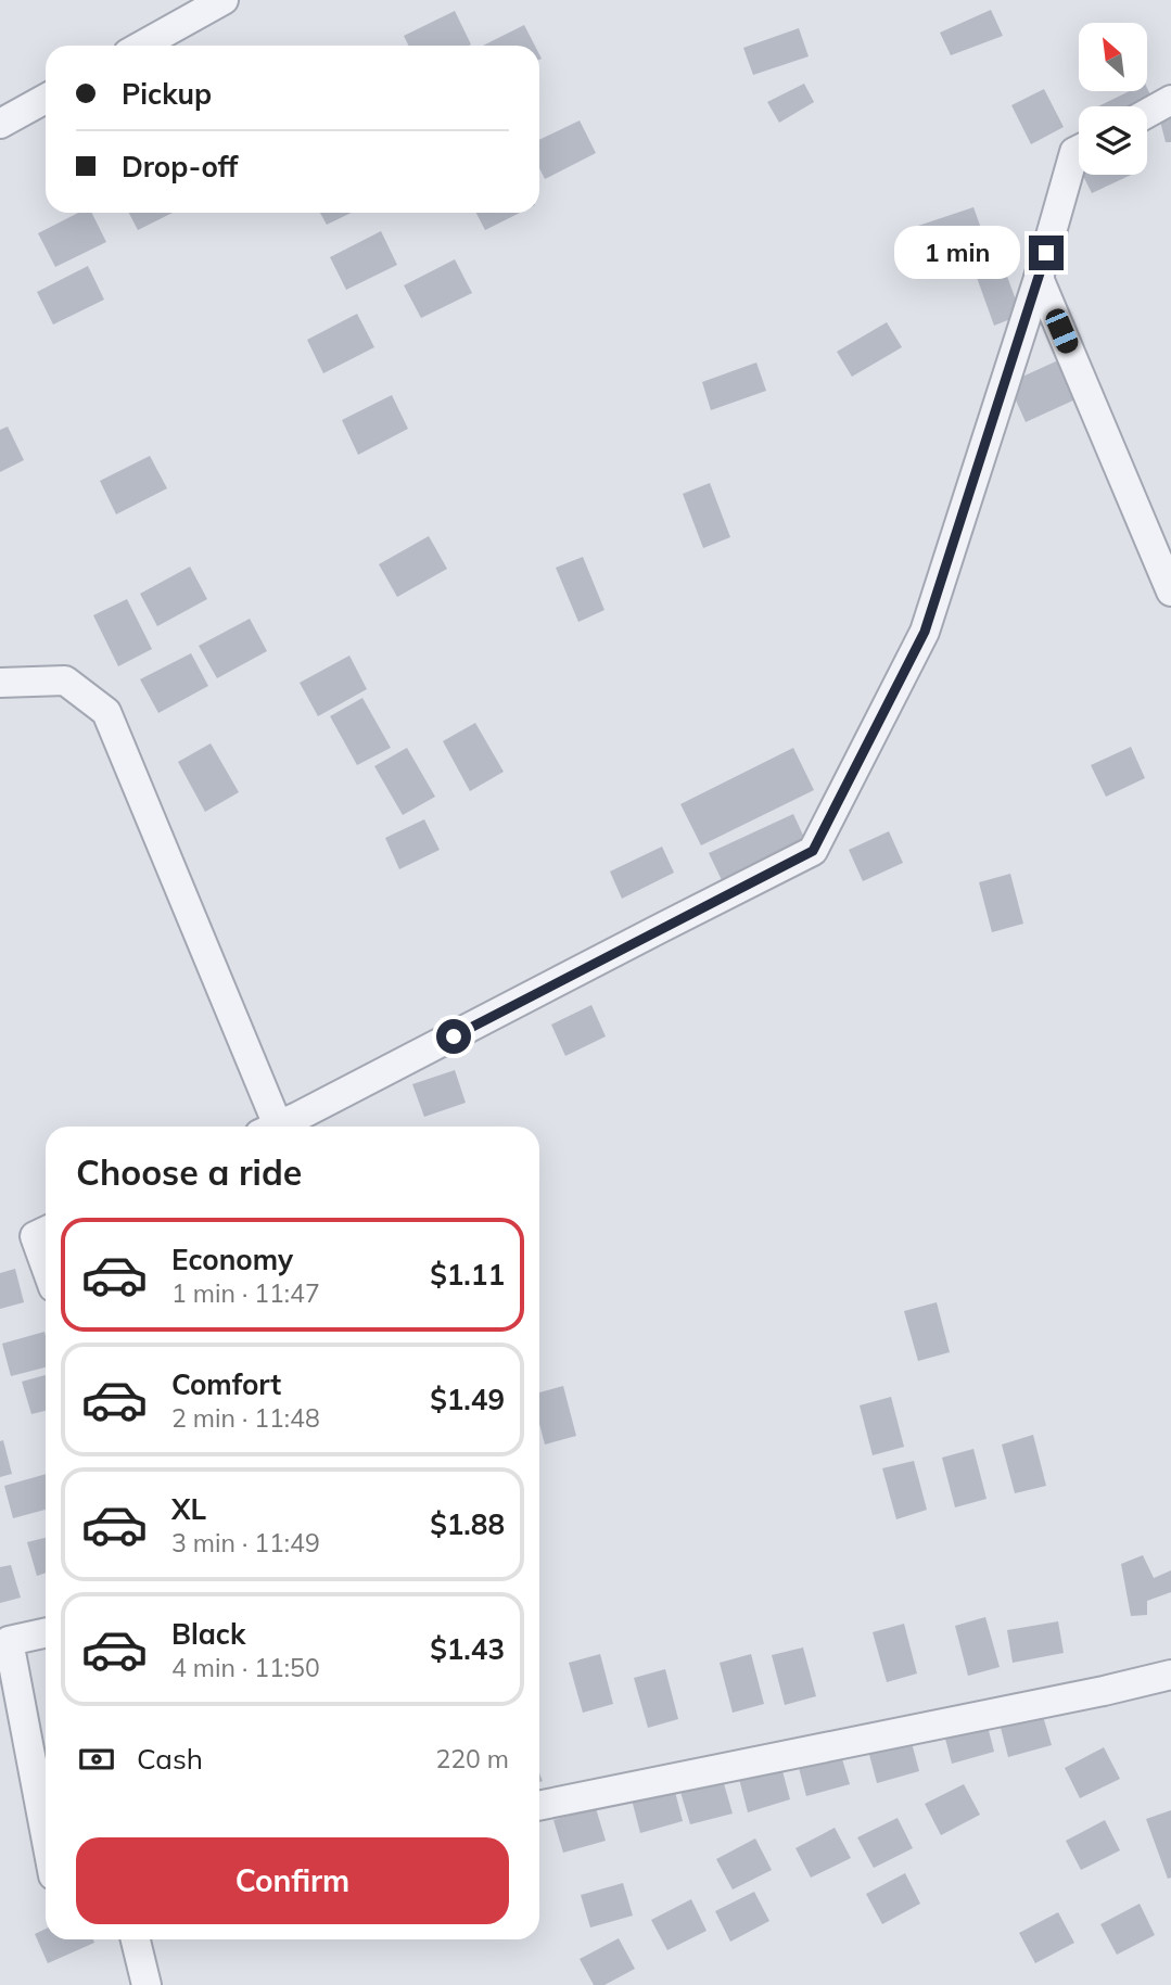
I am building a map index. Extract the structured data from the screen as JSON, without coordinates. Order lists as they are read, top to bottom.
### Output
{
  "north": "top left",
  "page": {
    "banner": ["Pickup", "Drop-off"],
    "bubble": "1 min",
    "heading": "Choose a ride",
    "list": [
      {
        "name": "Economy",
        "note": "1 min · 11:47",
        "value": "$1.11"
      },
      {
        "name": "Comfort",
        "note": "2 min · 11:48",
        "value": "$1.49"
      },
      {
        "name": "XL",
        "note": "3 min · 11:49",
        "value": "$1.88"
      },
      {
        "name": "Black",
        "note": "4 min · 11:50",
        "value": "$1.43"
      }
    ],
    "pay": ["Cash", "220 m"],
    "buttons": "Confirm"
  }
}
